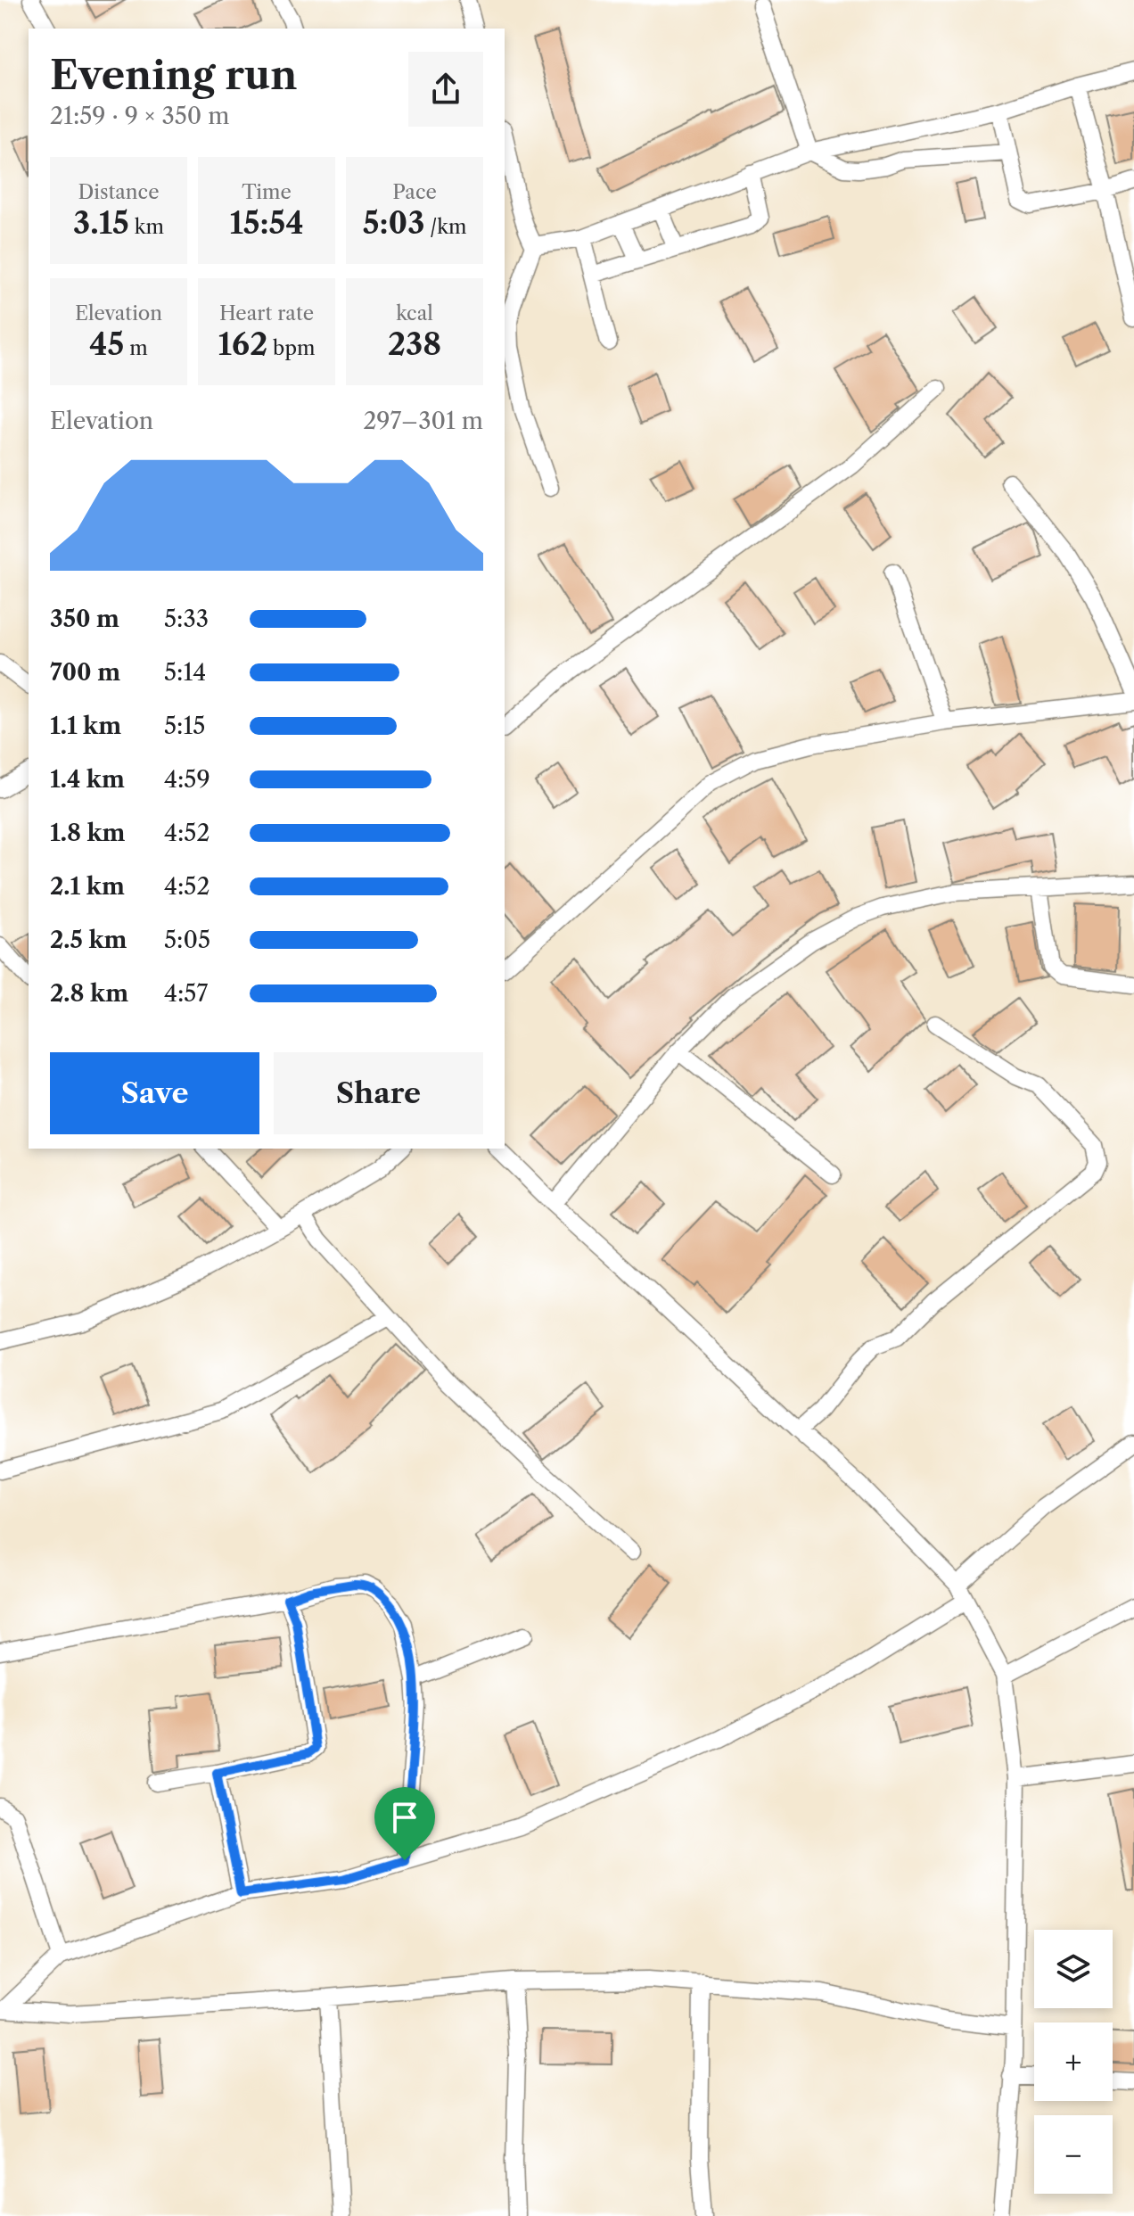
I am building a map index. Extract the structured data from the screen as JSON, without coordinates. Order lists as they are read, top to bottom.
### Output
{
  "page": {
    "heading": ["Evening run", "21:59 · 9 × 350 m"],
    "stats": [
      ["Distance", "3.15 km"],
      ["Time", "15:54"],
      ["Pace", "5:03 /km"],
      ["Elevation", "45 m"],
      ["Heart rate", "162 bpm"],
      ["kcal", "238"]
    ],
    "chart": ["Elevation", "297–301 m"],
    "list": [
      {
        "name": "350 m",
        "note": "5:33"
      },
      {
        "name": "700 m",
        "note": "5:14"
      },
      {
        "name": "1.1 km",
        "note": "5:15"
      },
      {
        "name": "1.4 km",
        "note": "4:59"
      },
      {
        "name": "1.8 km",
        "note": "4:52"
      },
      {
        "name": "2.1 km",
        "note": "4:52"
      },
      {
        "name": "2.5 km",
        "note": "5:05"
      },
      {
        "name": "2.8 km",
        "note": "4:57"
      }
    ],
    "buttons": ["Save", "Share"],
    "map_buttons": ["+", "−"]
  }
}
